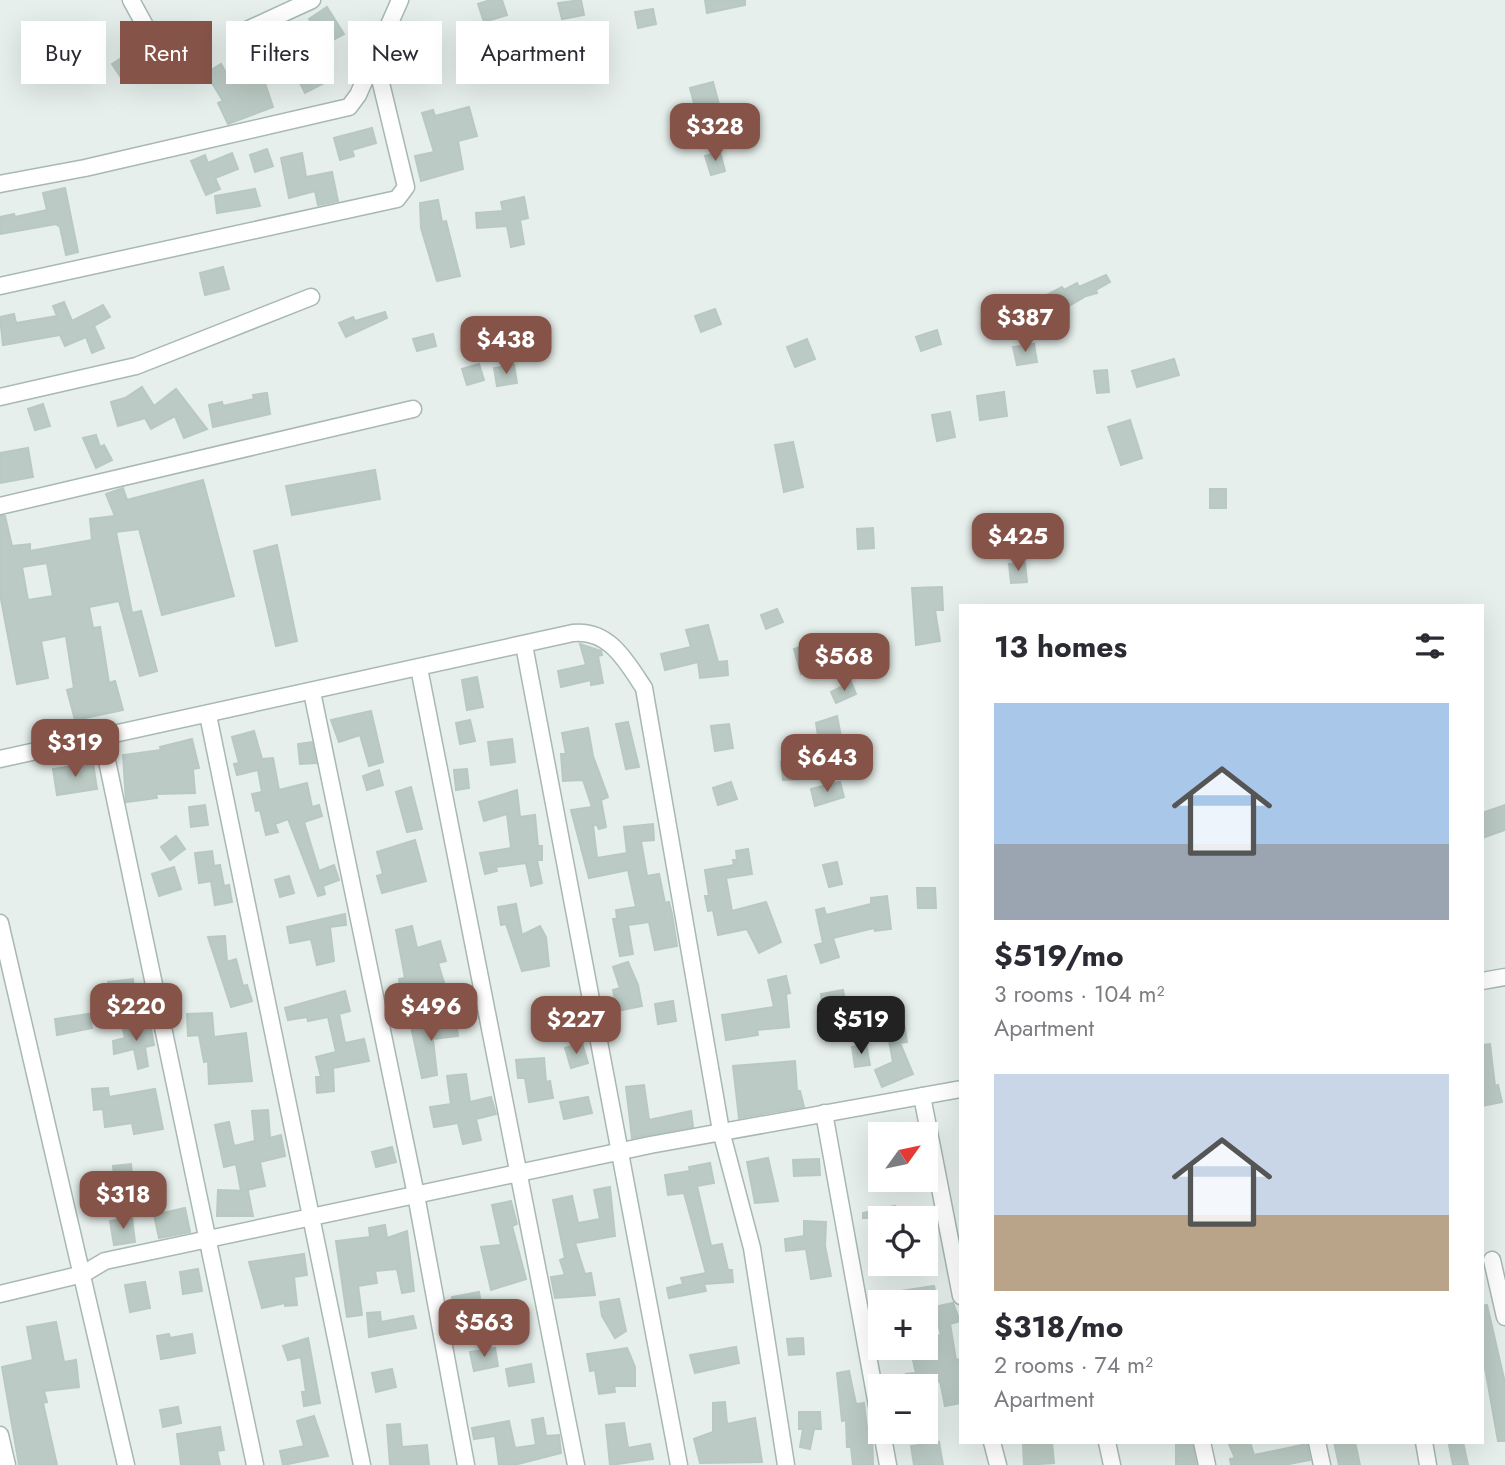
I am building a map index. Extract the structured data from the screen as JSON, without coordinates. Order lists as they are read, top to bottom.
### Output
{
  "north": "top right",
  "page": {
    "chip": [
      "Buy",
      "Rent",
      "Filters",
      "New",
      "Apartment"
    ],
    "price": [
      "$328",
      "$387",
      "$438",
      "$425",
      "$568",
      "$319",
      "$643",
      "$220",
      "$496",
      "$227",
      "$519",
      "$318",
      "$563"
    ],
    "heading": "13 homes",
    "list": [
      {
        "name": "$519/mo",
        "note": "3 rooms · 104 m² · Apartment"
      },
      {
        "name": "$318/mo",
        "note": "2 rooms · 74 m² · Apartment"
      }
    ],
    "map_buttons": ["+", "−"]
  }
}
